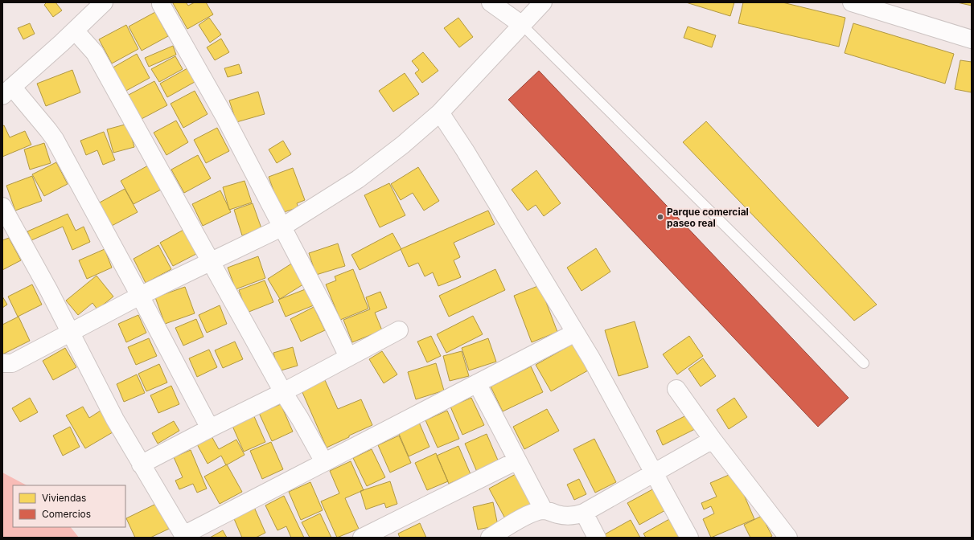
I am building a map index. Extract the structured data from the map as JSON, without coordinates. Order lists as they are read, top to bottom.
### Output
{
  "places": ["Parque comercial paseo real"],
  "legend": ["Viviendas", "Comercios"]
}
